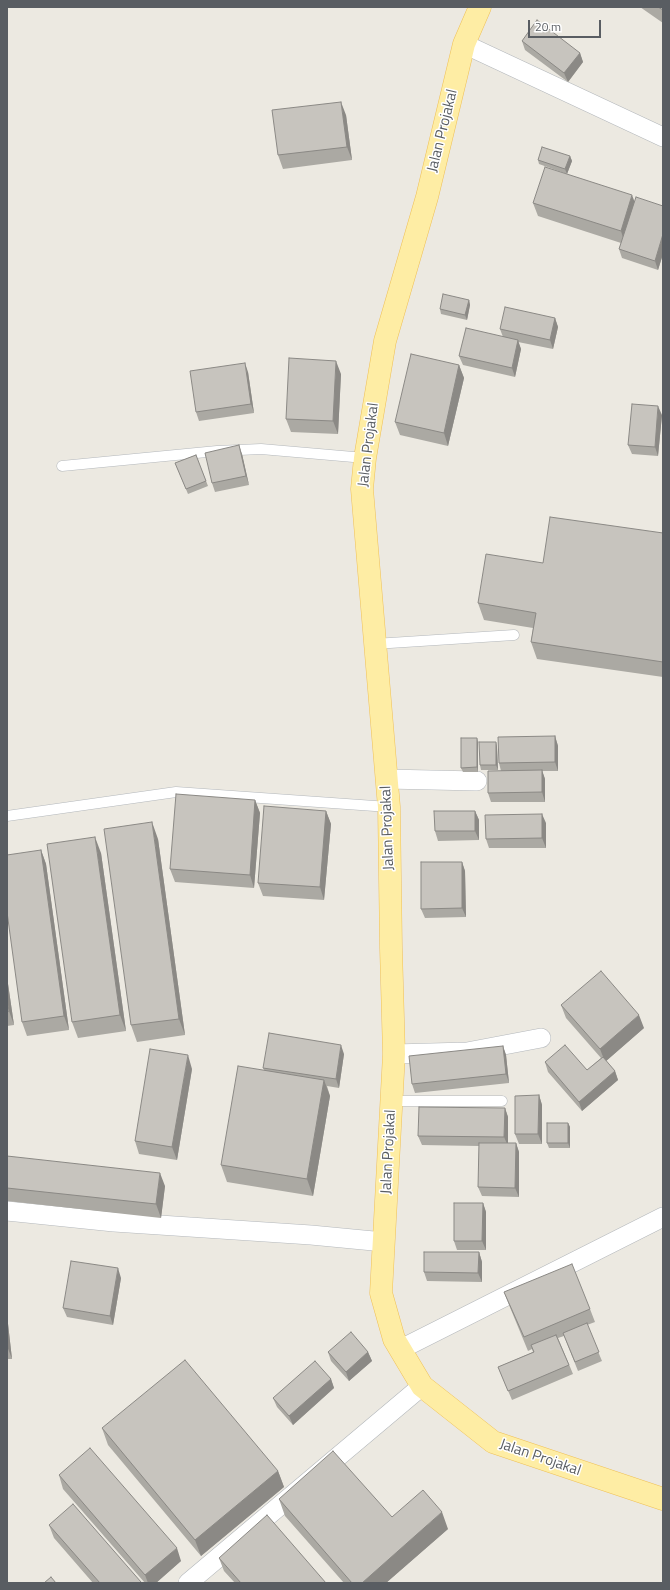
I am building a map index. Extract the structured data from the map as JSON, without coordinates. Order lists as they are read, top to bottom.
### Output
{
  "streets": {
    "main road": ["Jalan Projakal"]
  },
  "scale_bar": "20 m"
}
